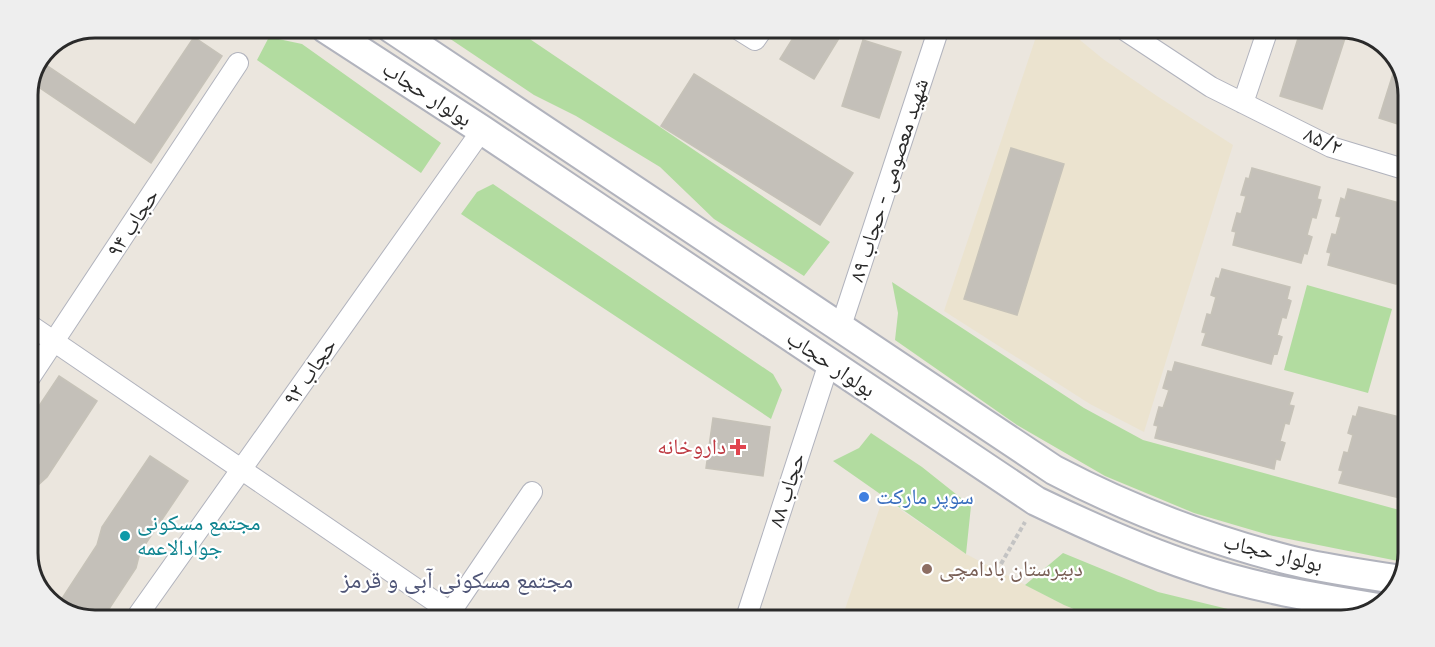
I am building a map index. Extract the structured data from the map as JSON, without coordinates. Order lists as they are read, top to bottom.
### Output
{
  "streets": {
    "main road": ["بولوار حجاب"],
    "street": [
      "۸۵/۲",
      "شهید معصومی - حجاب ۸۹",
      "حجاب ۹۴",
      "حجاب ۹۲",
      "حجاب ۸۸"
    ]
  },
  "crossings": [
    ["بولوار حجاب", "شهید معصومی - حجاب ۸۹"],
    ["بولوار حجاب", "حجاب ۹۲"],
    ["بولوار حجاب", "حجاب ۸۸"]
  ],
  "districts": ["مجتمع مسکونی آبی و قرمز"],
  "places": {
    "health": ["داروخانه"],
    "other": ["سوپر مارکت", "مجتمع مسکونی جوادالاعمه", "دبیرستان بادامچی"]
  }
}
